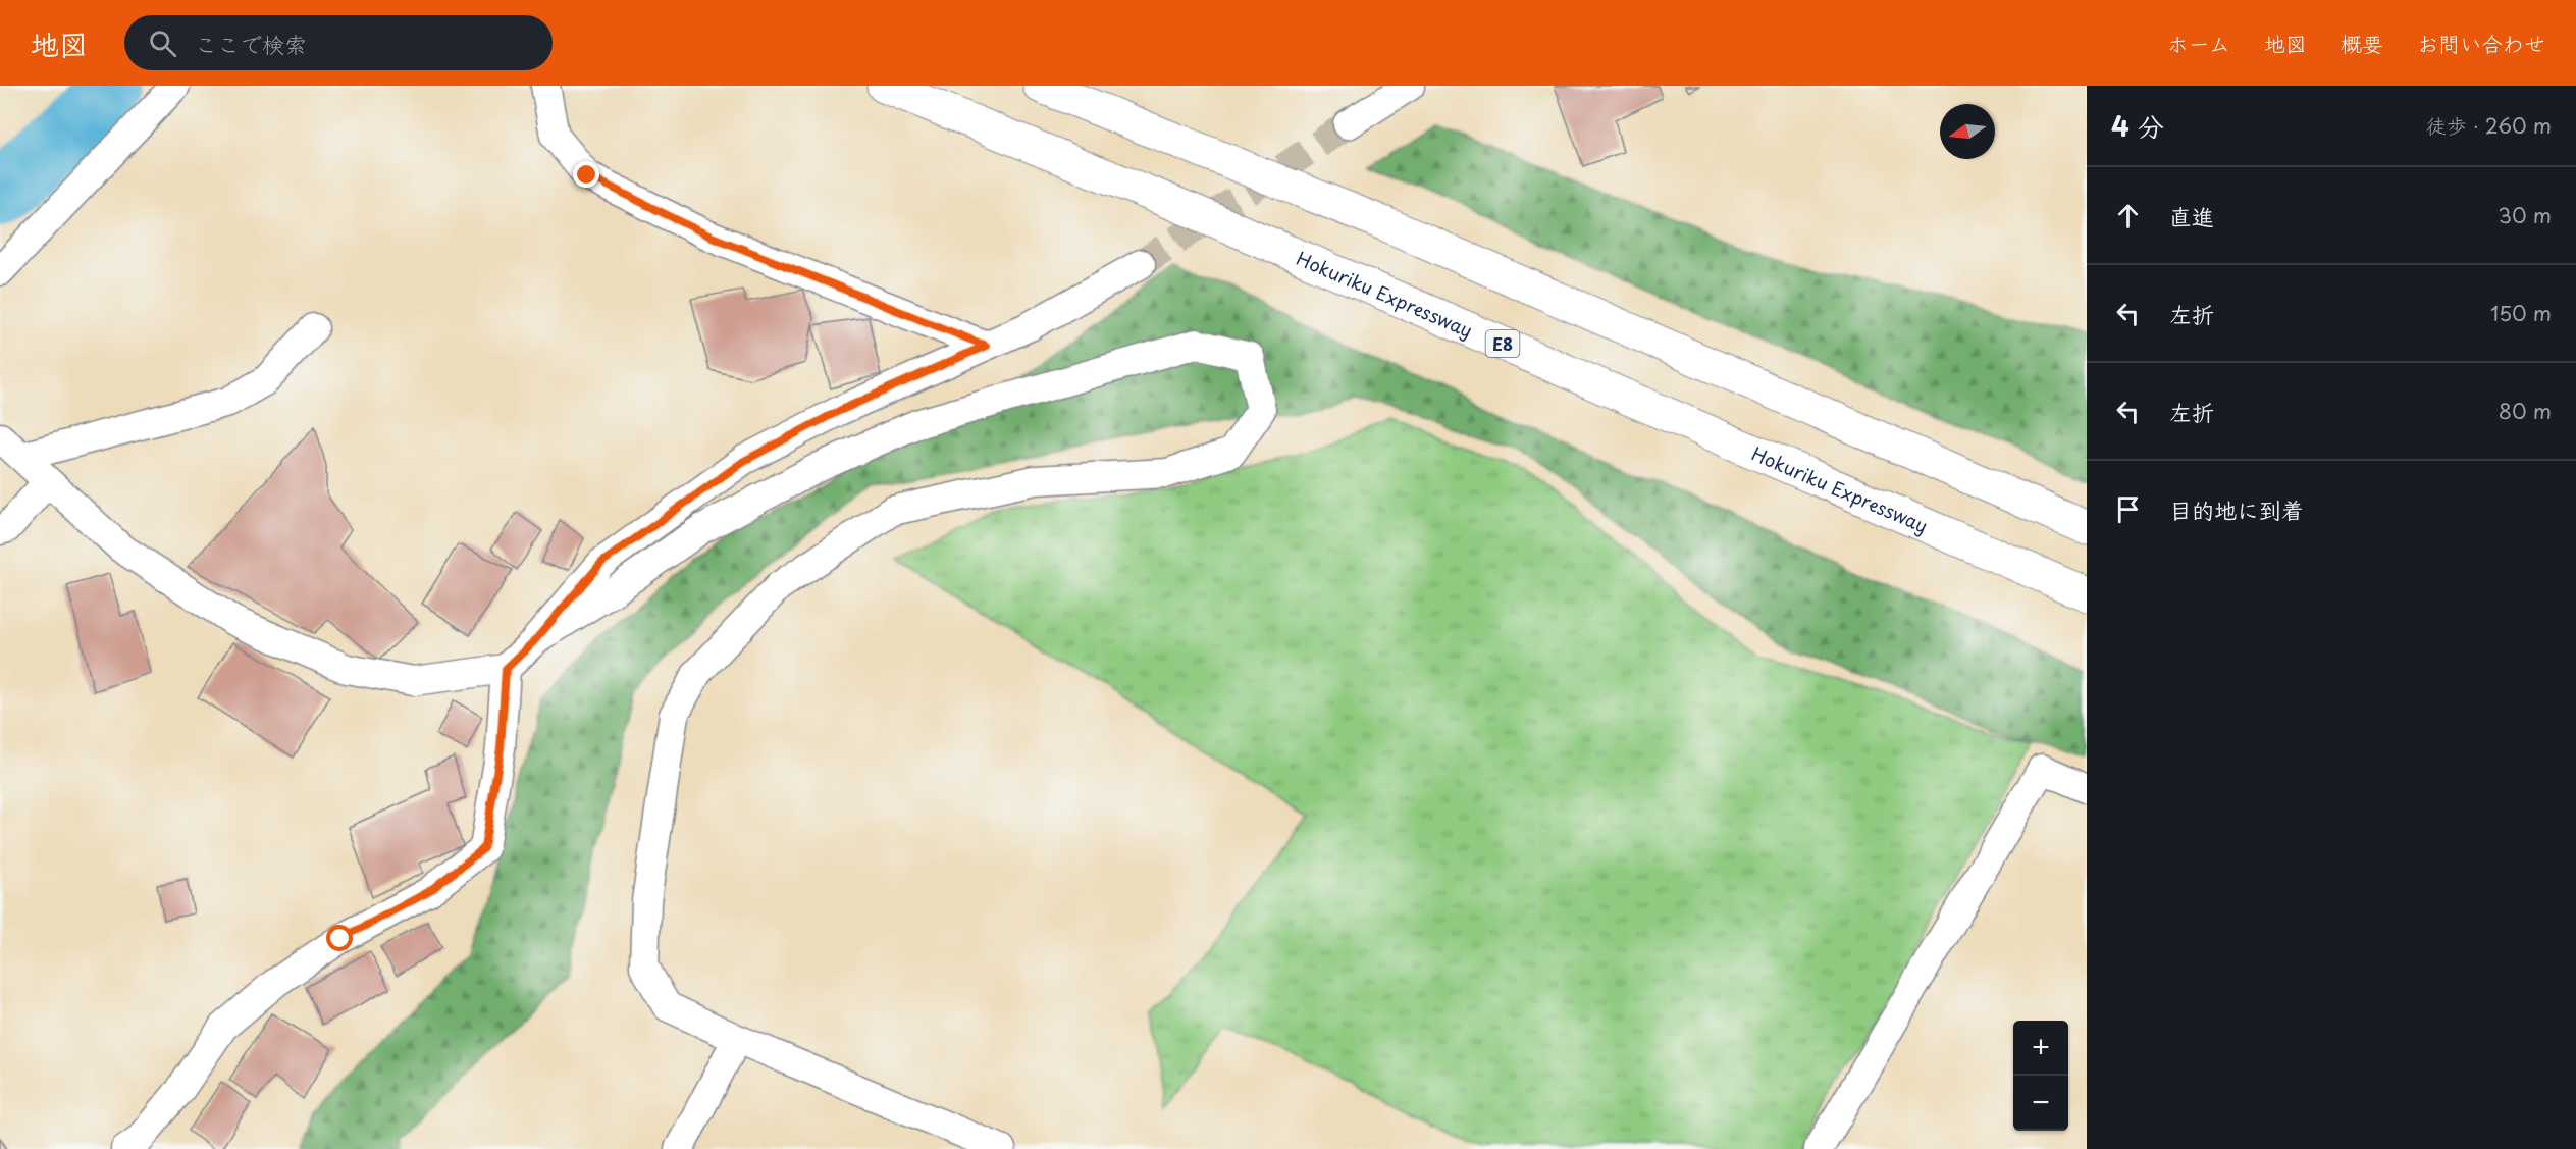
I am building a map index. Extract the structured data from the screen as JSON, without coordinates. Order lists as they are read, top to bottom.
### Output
{
  "streets": {
    "highway": ["Hokuriku Expressway", "E8"]
  },
  "north": "left",
  "page": {
    "header": "地図",
    "search": "ここで検索",
    "nav": [
      "ホーム",
      "地図",
      "概要",
      "お問い合わせ"
    ],
    "heading": ["4 分", "徒歩 · 260 m"],
    "list": [
      ["直進", "30 m"],
      ["左折", "150 m"],
      ["左折", "80 m"],
      "目的地に到着"
    ],
    "map_buttons": ["+", "−"]
  }
}
